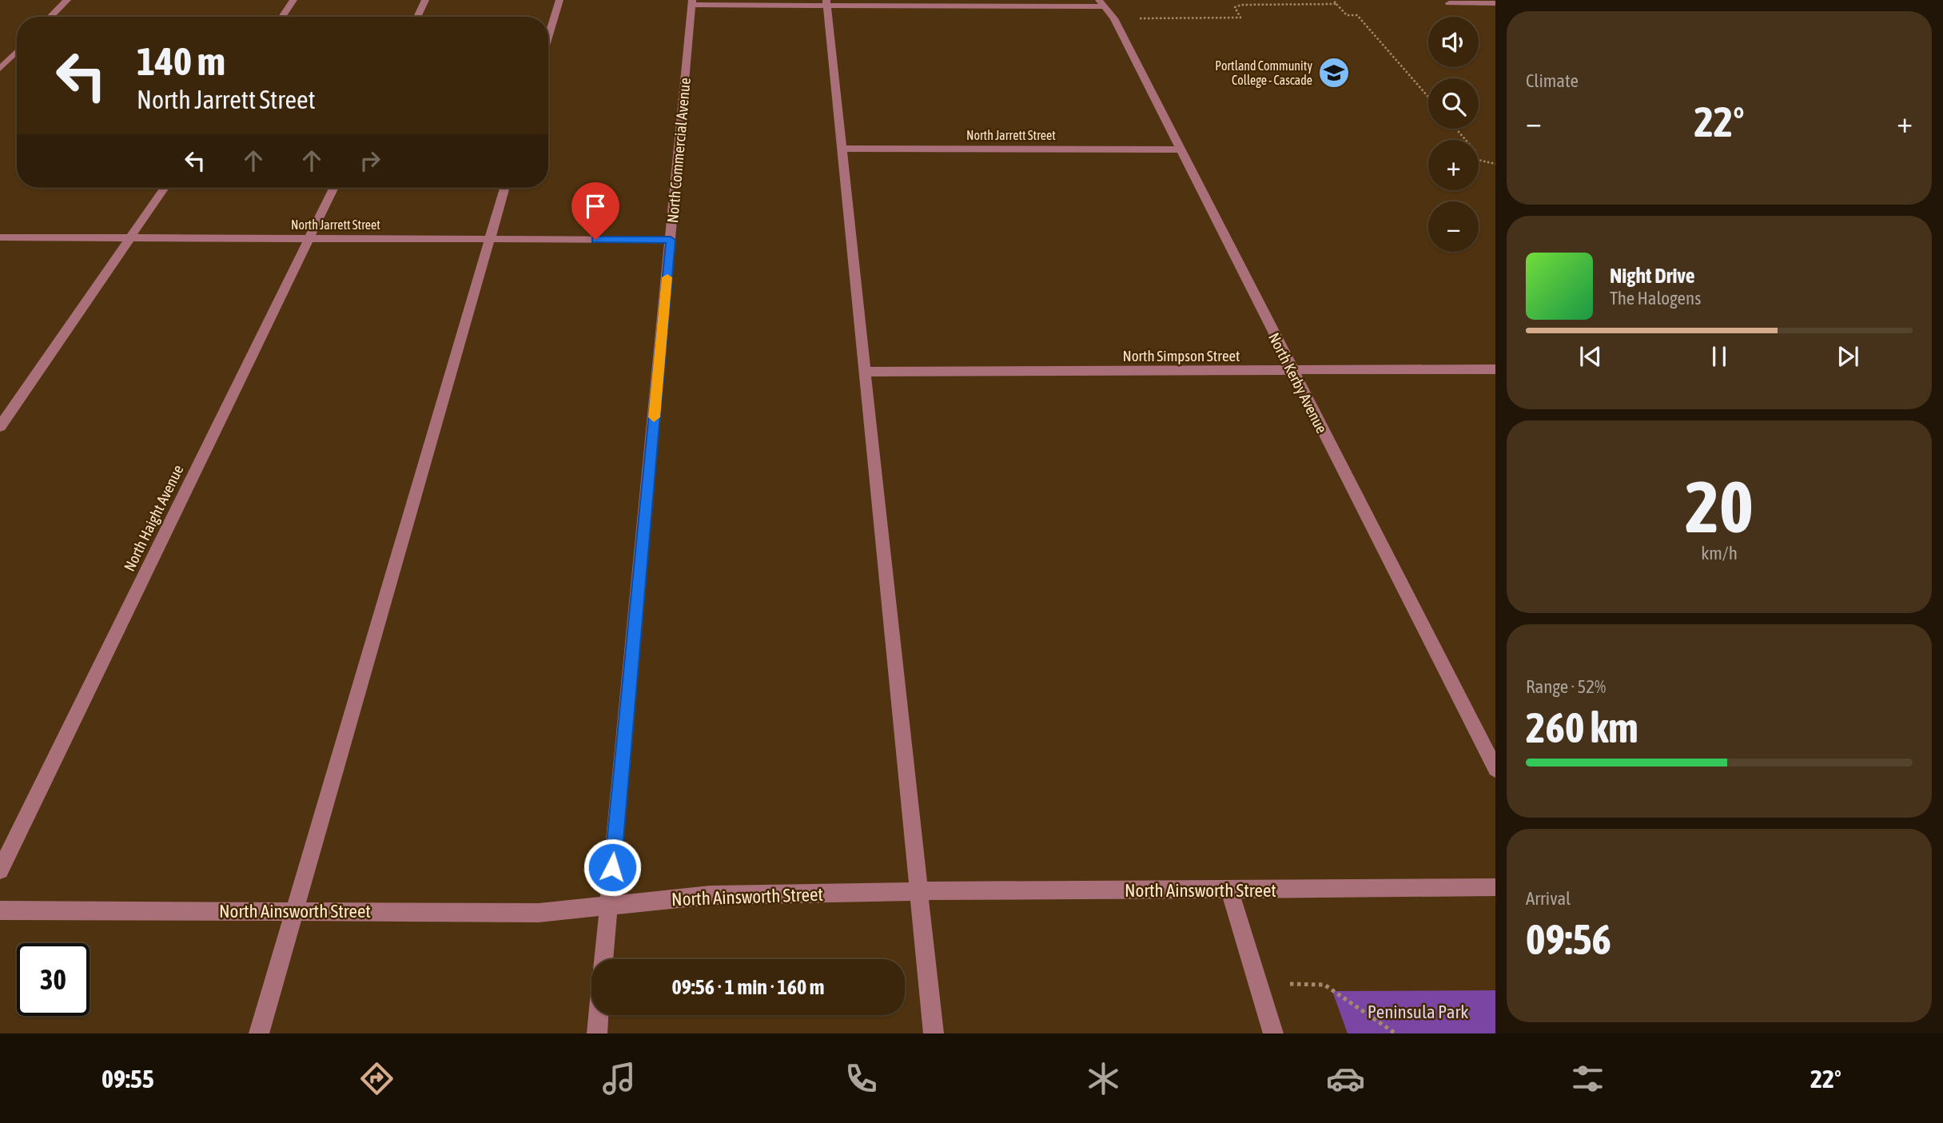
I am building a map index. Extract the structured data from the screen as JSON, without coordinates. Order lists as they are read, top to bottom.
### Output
{
  "streets": {
    "street": [
      "North Jarrett Street",
      "North Commercial Avenue",
      "North Simpson Street",
      "North Kerby Avenue",
      "North Haight Avenue",
      "North Ainsworth Street"
    ]
  },
  "crossings": [
    ["North Jarrett Street", "North Commercial Avenue"],
    ["North Jarrett Street", "North Kerby Avenue"],
    ["North Jarrett Street", "North Haight Avenue"],
    ["North Commercial Avenue", "North Ainsworth Street"],
    ["North Simpson Street", "North Kerby Avenue"]
  ],
  "parks": ["Peninsula Park"],
  "places": {
    "school or university": ["Portland Community College - Cascade"]
  },
  "page": {
    "tile": [
      "Climate",
      ["20", "km/h"],
      ["Range · 52%", "260 km"],
      ["Arrival", "09:56"]
    ],
    "map_buttons": ["+", "−"],
    "turn": ["140 m", "North Jarrett Street"],
    "heat": ["−", "22°", "+"],
    "song": ["Night Drive", "The Halogens"],
    "limit": "30",
    "trip": "09:56 · 1 min · 160 m",
    "tabs": ["09:55", "22°"]
  }
}
